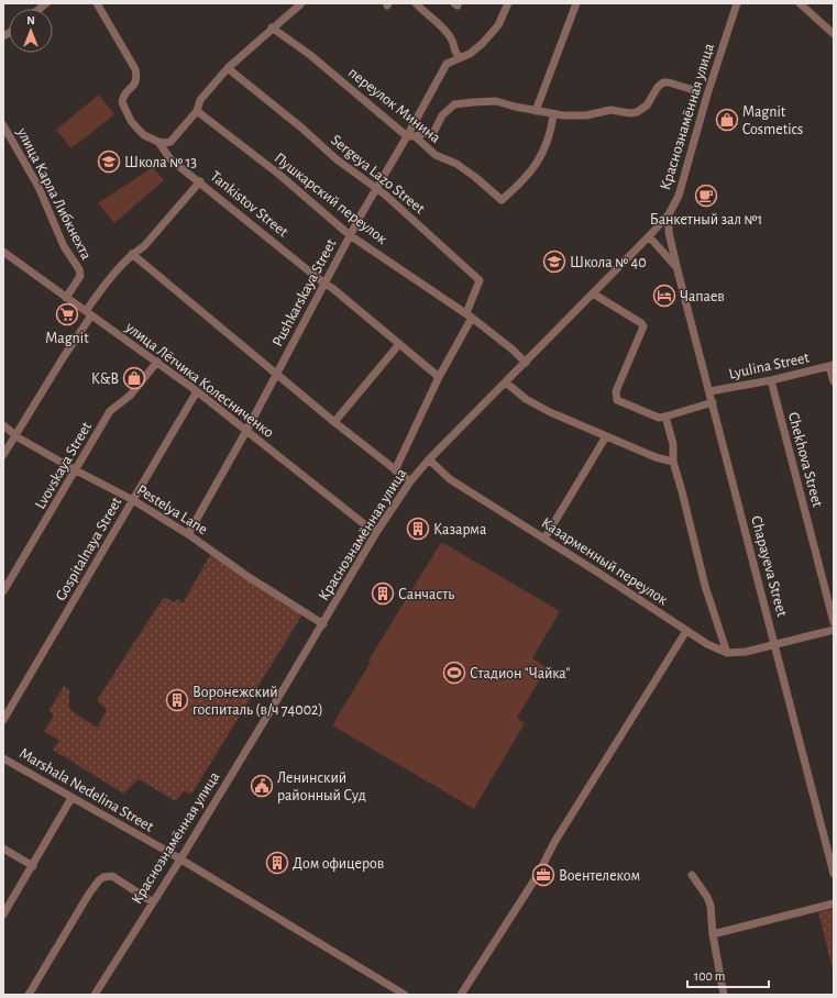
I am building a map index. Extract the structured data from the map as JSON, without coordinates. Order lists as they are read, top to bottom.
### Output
{
  "streets": {
    "street": [
      "переулок Минина",
      "Краснознамённая улица",
      "Sergeya Lazo Street",
      "улица Карла Либкнехта",
      "Пушкарский переулок",
      "Tankistov Street",
      "Pushkarskaya Street",
      "Lyulina Street",
      "улица Лётчика Колесниченко",
      "Chekhova Street",
      "Lvovskaya Street",
      "Pestelya Lane",
      "Gospitalnaya Street",
      "Казарменный переулок",
      "Chapayeva Street",
      "Marshala Nedelina Street"
    ]
  },
  "crossings": [
    ["переулок Минина", "Pushkarskaya Street"],
    ["Краснознамённая улица", "Пушкарский переулок"],
    ["Краснознамённая улица", "улица Лётчика Колесниченко"],
    ["Краснознамённая улица", "Pestelya Lane"],
    ["Краснознамённая улица", "Казарменный переулок"],
    ["Краснознамённая улица", "Chapayeva Street"],
    ["Краснознамённая улица", "Marshala Nedelina Street"],
    ["Sergeya Lazo Street", "Пушкарский переулок"],
    ["Sergeya Lazo Street", "Pushkarskaya Street"],
    ["улица Карла Либкнехта", "улица Лётчика Колесниченко"],
    ["Пушкарский переулок", "Pushkarskaya Street"],
    ["Tankistov Street", "Pushkarskaya Street"],
    ["Pushkarskaya Street", "улица Лётчика Колесниченко"],
    ["Pushkarskaya Street", "Pestelya Lane"],
    ["Lyulina Street", "Chekhova Street"],
    ["Lyulina Street", "Chapayeva Street"],
    ["улица Лётчика Колесниченко", "Lvovskaya Street"],
    ["улица Лётчика Колесниченко", "Gospitalnaya Street"],
    ["Lvovskaya Street", "Pestelya Lane"],
    ["Pestelya Lane", "Gospitalnaya Street"],
    ["Казарменный переулок", "Chapayeva Street"]
  ],
  "places": {
    "shop": ["Magnit Cosmetics", "K&B"],
    "school or university": ["Школа № 13", "Школа № 40"],
    "cafe": ["Банкетный зал №1"],
    "hotel": ["Чапаев"],
    "supermarket": ["Magnit"],
    "building": [
      "Казарма",
      "Санчасть",
      "Воронежский госпиталь (в/ч 74002)",
      "Дом офицеров"
    ],
    "sports": ["Стадион \"Чайка\""],
    "public building": ["Ленинский районный Суд"],
    "office": ["Воентелеком"]
  },
  "scale_bar": "100 m",
  "north": "top"
}
